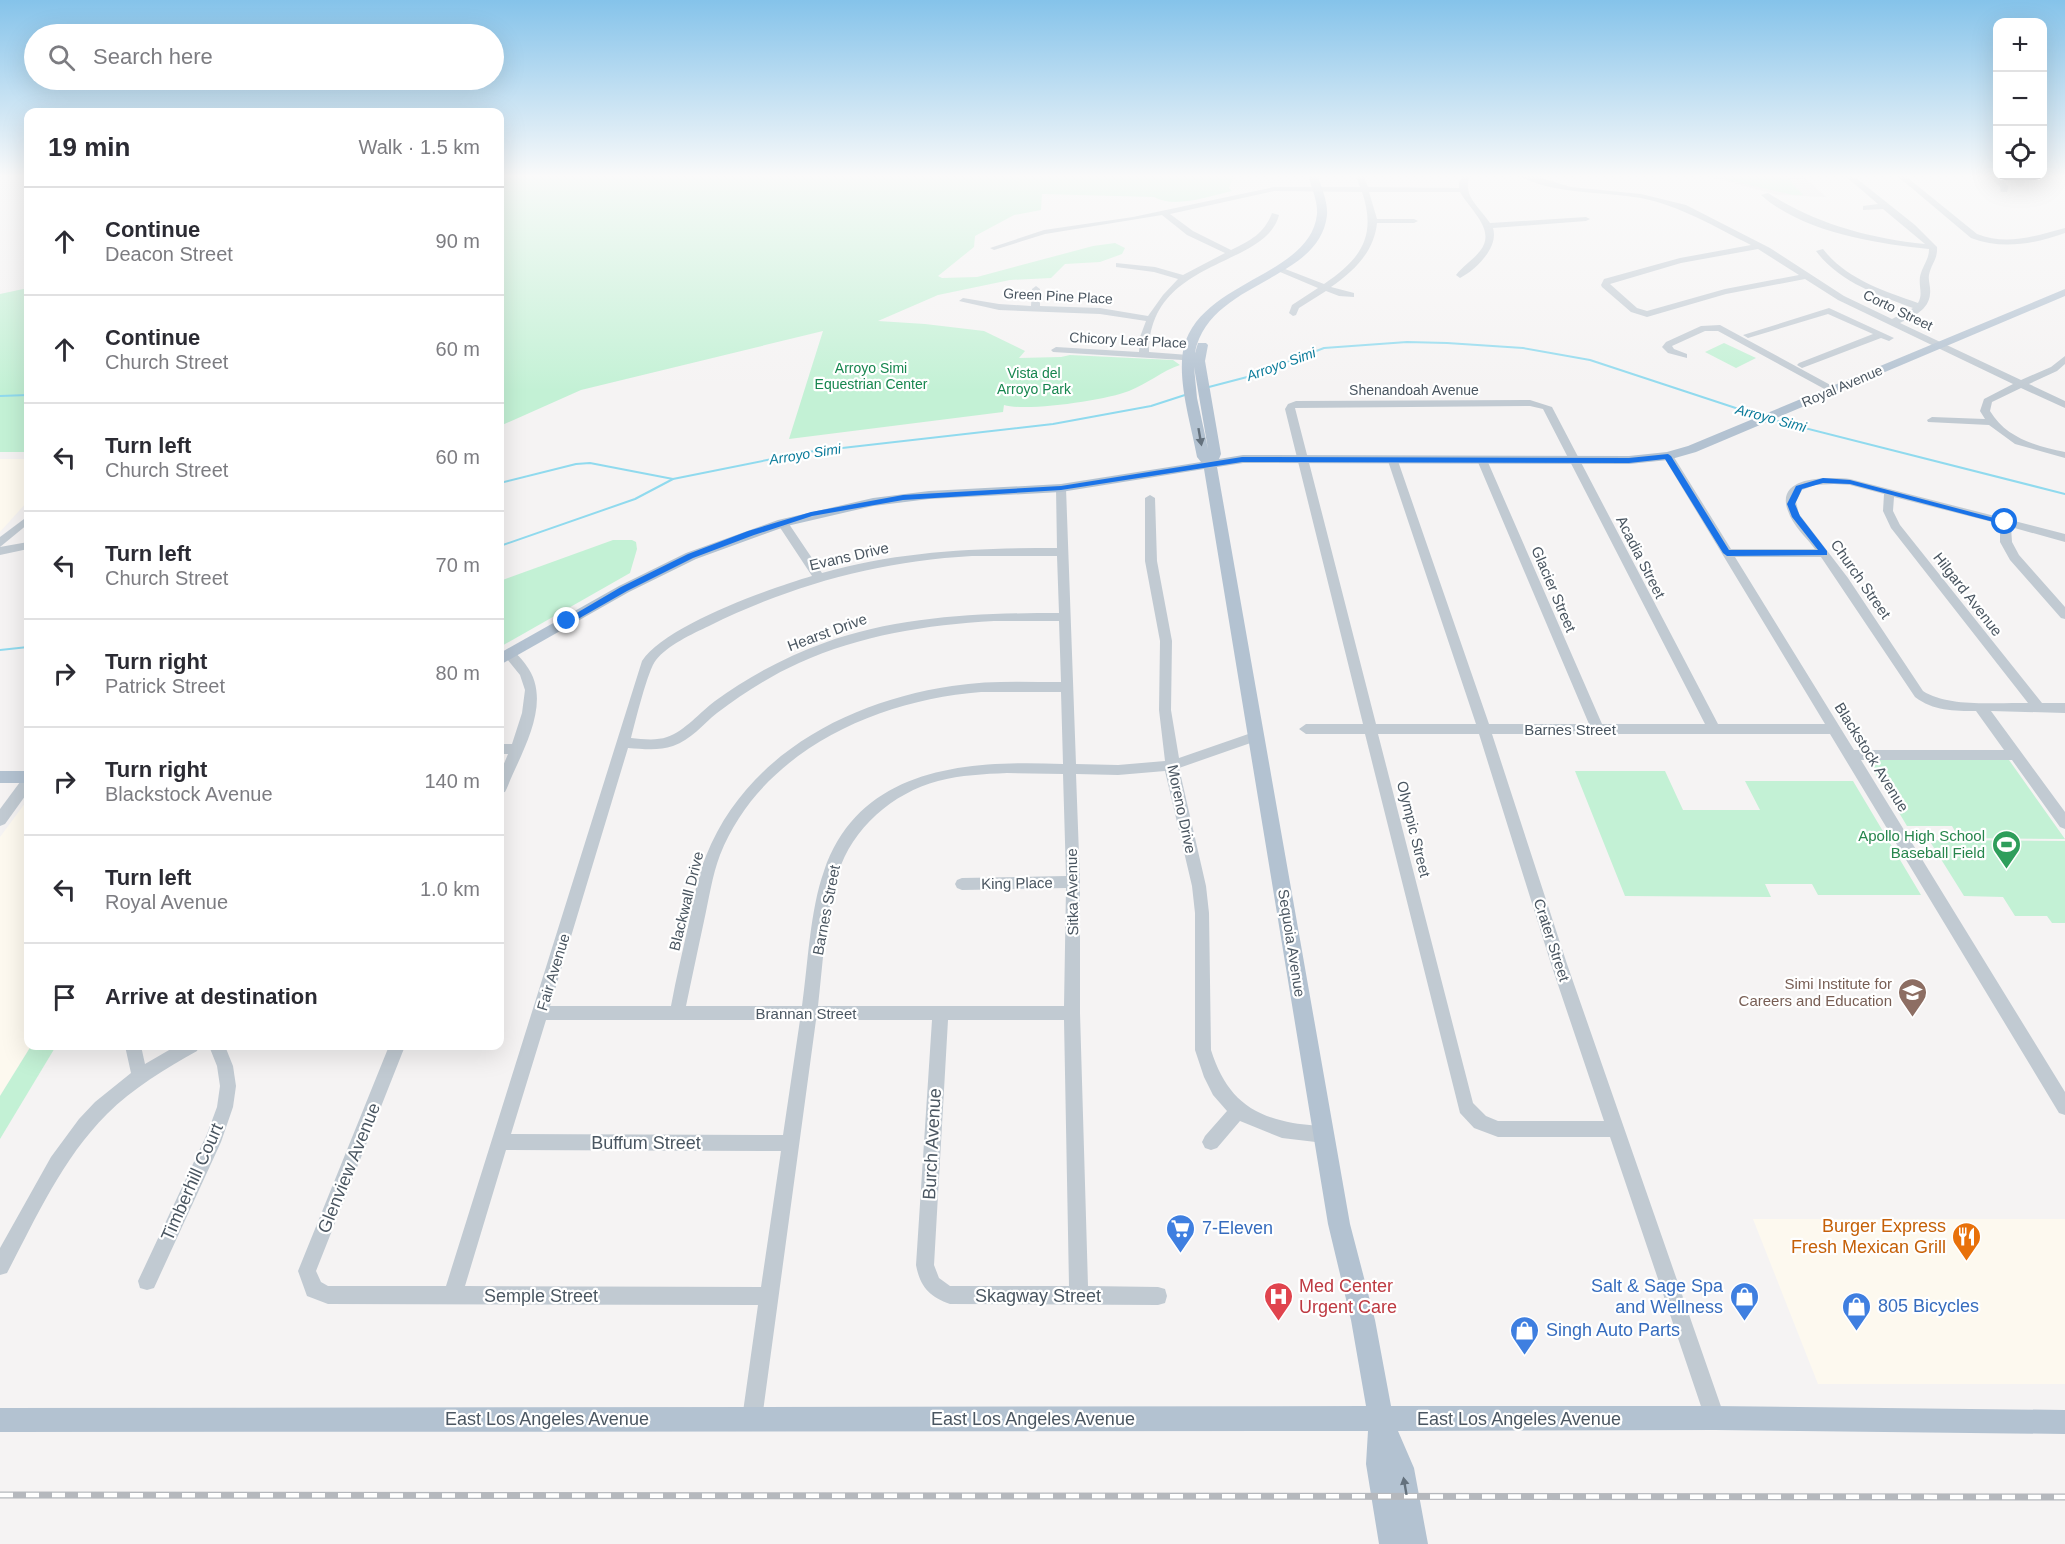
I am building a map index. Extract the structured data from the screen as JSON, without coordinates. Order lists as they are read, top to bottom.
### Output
{
  "streets": {
    "main road": ["Royal Avenue", "Sequoia Avenue", "East Los Angeles Avenue"],
    "street": [
      "Green Pine Place",
      "Corto Street",
      "Chicory Leaf Place",
      "Shenandoah Avenue",
      "Evans Drive",
      "Acadia Street",
      "Church Street",
      "Glacier Street",
      "Hilgard Avenue",
      "Hearst Drive",
      "Barnes Street",
      "Blackstock Avenue",
      "Moreno Drive",
      "Olympic Street",
      "King Place",
      "Sitka Avenue",
      "Blackwall Drive",
      "Crater Street",
      "Fair Avenue",
      "Brannan Street",
      "Buffum Street",
      "Burch Avenue",
      "Glenview Avenue",
      "Timberhill Court",
      "Semple Street",
      "Skagway Street"
    ]
  },
  "crossings": [
    ["Corto Street", "Royal Avenue"],
    ["Chicory Leaf Place", "Sequoia Avenue"],
    ["Royal Avenue", "Acadia Street"],
    ["Royal Avenue", "Glacier Street"],
    ["Royal Avenue", "Blackstock Avenue"],
    ["Royal Avenue", "Olympic Street"],
    ["Royal Avenue", "Sitka Avenue"],
    ["Royal Avenue", "Crater Street"],
    ["Royal Avenue", "Sequoia Avenue"],
    ["Shenandoah Avenue", "Acadia Street"],
    ["Shenandoah Avenue", "Olympic Street"],
    ["Evans Drive", "Sitka Avenue"],
    ["Evans Drive", "Fair Avenue"],
    ["Acadia Street", "Barnes Street"],
    ["Church Street", "Hilgard Avenue"],
    ["Glacier Street", "Barnes Street"],
    ["Hearst Drive", "Sitka Avenue"],
    ["Hearst Drive", "Fair Avenue"],
    ["Barnes Street", "Blackstock Avenue"],
    ["Barnes Street", "Moreno Drive"],
    ["Barnes Street", "Olympic Street"],
    ["Barnes Street", "Sitka Avenue"],
    ["Barnes Street", "Crater Street"],
    ["Barnes Street", "Sequoia Avenue"],
    ["Barnes Street", "Brannan Street"],
    ["Barnes Street", "Buffum Street"],
    ["Barnes Street", "Semple Street"],
    ["Barnes Street", "East Los Angeles Avenue"],
    ["Moreno Drive", "Sequoia Avenue"],
    ["Olympic Street", "Crater Street"],
    ["King Place", "Sitka Avenue"],
    ["Sitka Avenue", "Blackwall Drive"],
    ["Sitka Avenue", "Brannan Street"],
    ["Sitka Avenue", "Skagway Street"],
    ["Blackwall Drive", "Brannan Street"],
    ["Crater Street", "East Los Angeles Avenue"],
    ["Sequoia Avenue", "East Los Angeles Avenue"],
    ["Fair Avenue", "Brannan Street"],
    ["Fair Avenue", "Buffum Street"],
    ["Fair Avenue", "Semple Street"],
    ["Brannan Street", "Burch Avenue"],
    ["Burch Avenue", "Skagway Street"],
    ["Glenview Avenue", "Semple Street"]
  ],
  "water": ["Arroyo Simi"],
  "parks": ["Arroyo Simi Equestrian Center", "Vista del Arroyo Park"],
  "places": {
    "sports": ["Apollo High School Baseball Field"],
    "school or university": ["Simi Institute for Careers and Education"],
    "supermarket": ["7-Eleven"],
    "restaurant": ["Burger Express Fresh Mexican Grill"],
    "hospital": ["Med Center Urgent Care"],
    "shop": ["Salt & Sage Spa and Wellness", "805 Bicycles", "Singh Auto Parts"]
  },
  "page": {
    "map_buttons": ["+", "−"],
    "search": "Search here",
    "heading": ["19 min", "Walk · 1.5 km"],
    "list": [
      ["Continue", "Deacon Street", "90 m"],
      ["Continue", "Church Street", "60 m"],
      ["Turn left", "Church Street", "60 m"],
      ["Turn left", "Church Street", "70 m"],
      ["Turn right", "Patrick Street", "80 m"],
      ["Turn right", "Blackstock Avenue", "140 m"],
      ["Turn left", "Royal Avenue", "1.0 km"],
      "Arrive at destination"
    ]
  }
}
